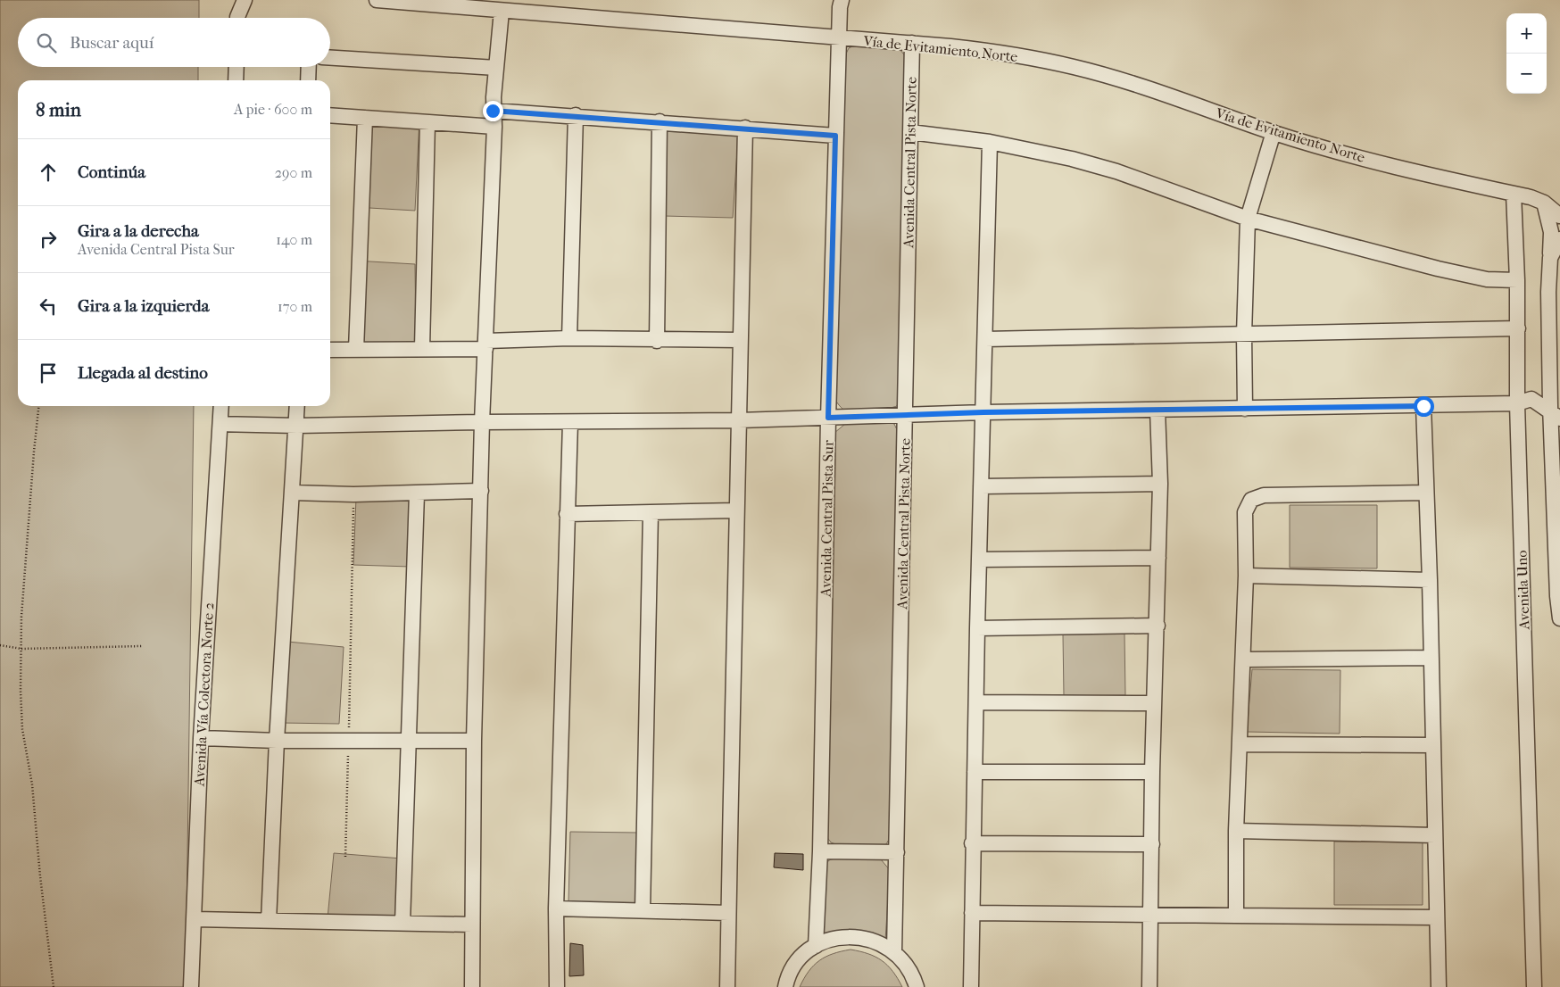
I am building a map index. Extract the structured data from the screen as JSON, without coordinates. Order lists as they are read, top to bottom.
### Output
{
  "streets": {
    "street": [
      "Vía de Evitamiento Norte",
      "Avenida Central Pista Norte",
      "Avenida Central Pista Sur",
      "Avenida Uno",
      "Avenida Vía Colectora Norte 2"
    ]
  },
  "crossings": [
    ["Vía de Evitamiento Norte", "Avenida Central Pista Norte"],
    ["Vía de Evitamiento Norte", "Avenida Central Pista Sur"],
    ["Vía de Evitamiento Norte", "Avenida Uno"]
  ],
  "page": {
    "map_buttons": ["+", "−"],
    "search": "Buscar aquí",
    "heading": ["8 min", "A pie · 600 m"],
    "list": [
      ["Continúa", "290 m"],
      ["Gira a la derecha", "Avenida Central Pista Sur", "140 m"],
      ["Gira a la izquierda", "170 m"],
      "Llegada al destino"
    ]
  }
}
